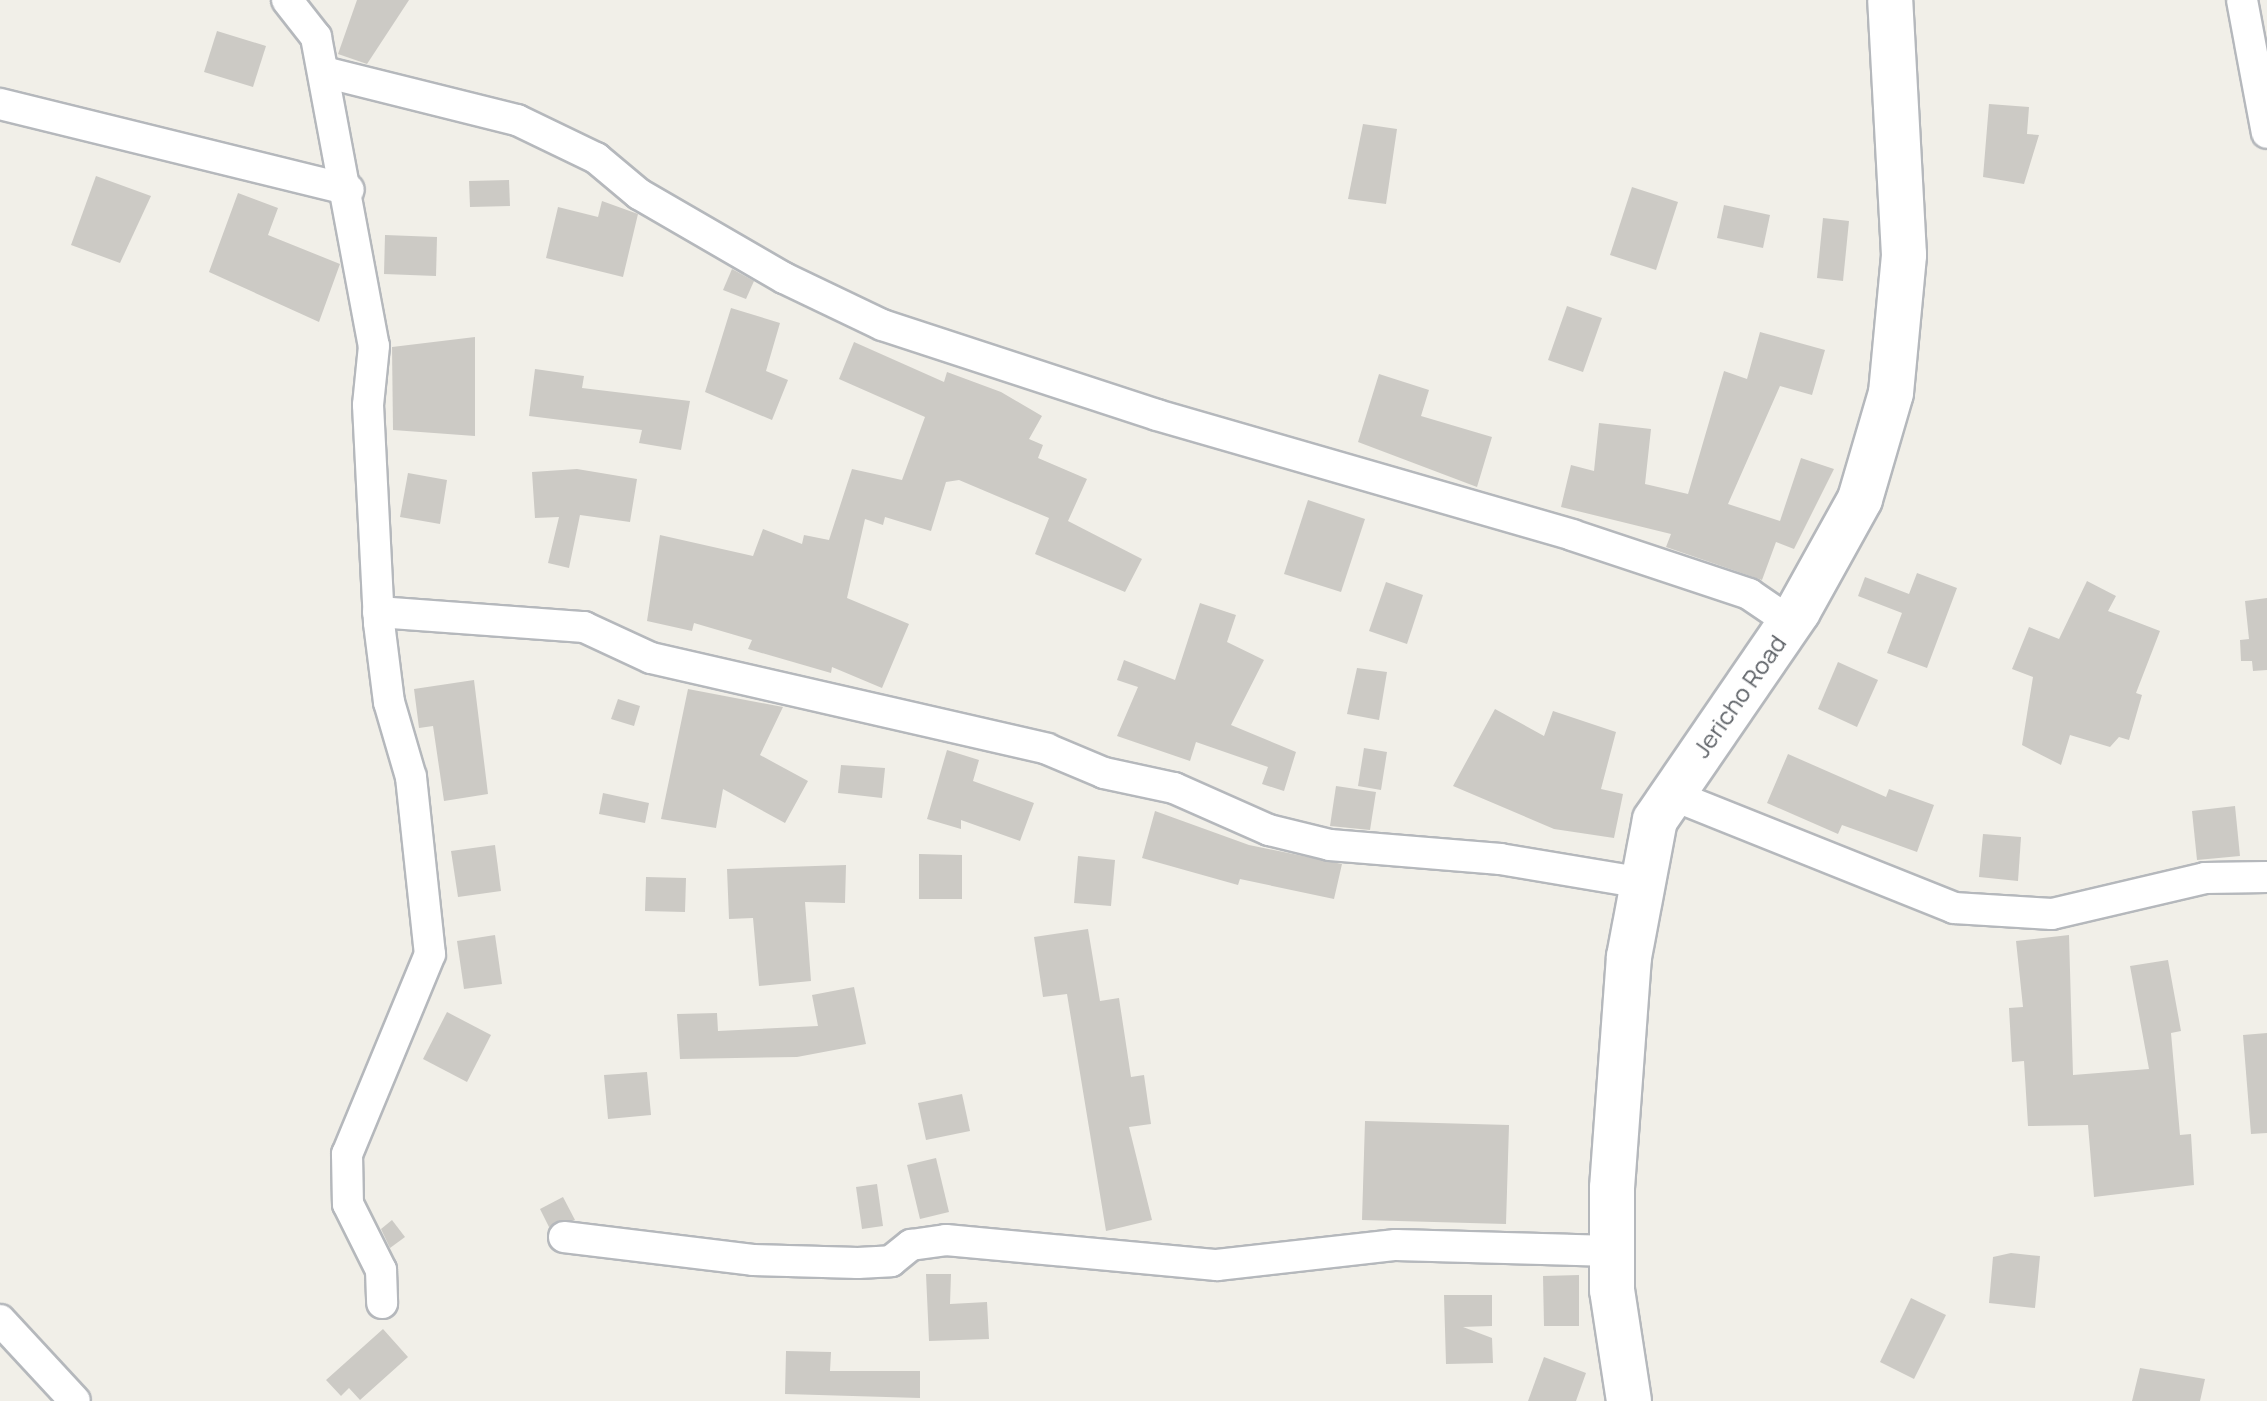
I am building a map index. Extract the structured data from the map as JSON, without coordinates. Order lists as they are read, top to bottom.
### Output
{
  "streets": {
    "street": ["Jericho Road"]
  }
}
